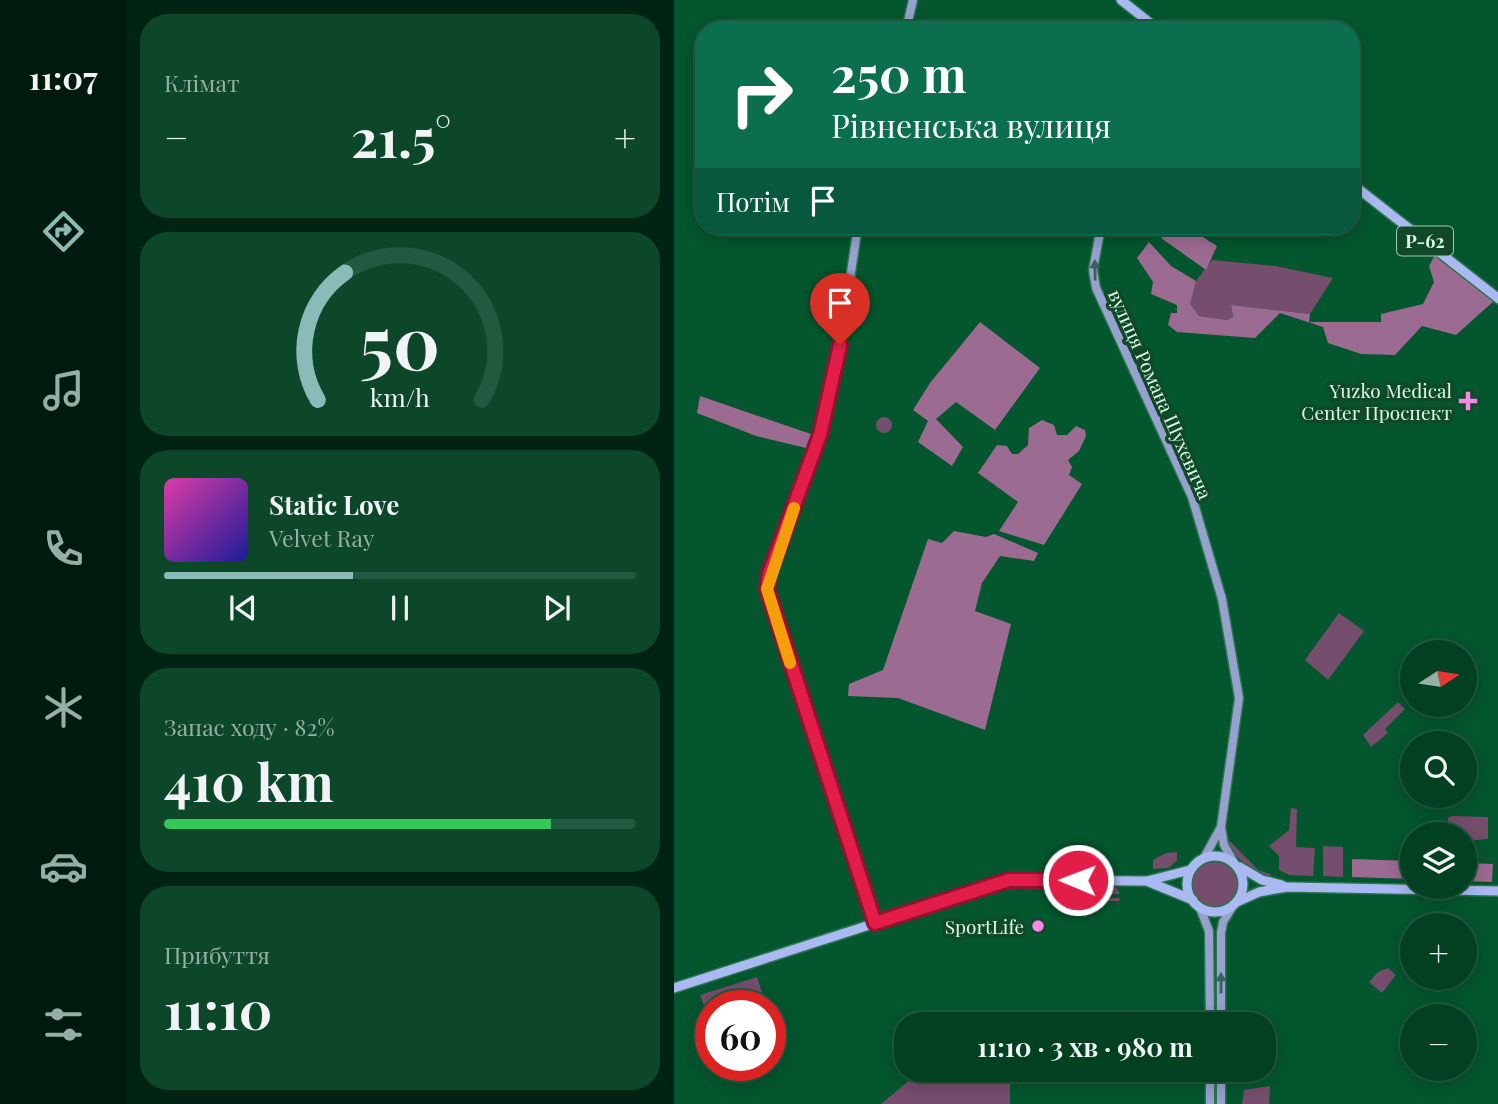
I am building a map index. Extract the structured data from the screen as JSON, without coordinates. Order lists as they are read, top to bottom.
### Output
{
  "streets": {
    "main road": ["Р-62"],
    "street": ["вулиця Романа Шухевича"]
  },
  "one_way": ["вулиця Романа Шухевича"],
  "places": {
    "health": ["Yuzko Medical Center Проспект"],
    "other": ["SportLife"]
  },
  "north": "right",
  "page": {
    "tabs": "11:07",
    "tile": [
      "Клімат",
      ["Запас ходу · 82%", "410 km"],
      ["Прибуття", "11:10"]
    ],
    "turn": ["250 m", "Рівненська вулиця"],
    "heat": ["−", "21.5°", "+"],
    "then": "Потім",
    "song": ["Static Love", "Velvet Ray"],
    "map_buttons": ["+", "−"],
    "limit": "60",
    "trip": "11:10 · 3 хв · 980 m",
    "gauge": ["50", "km/h"]
  }
}
